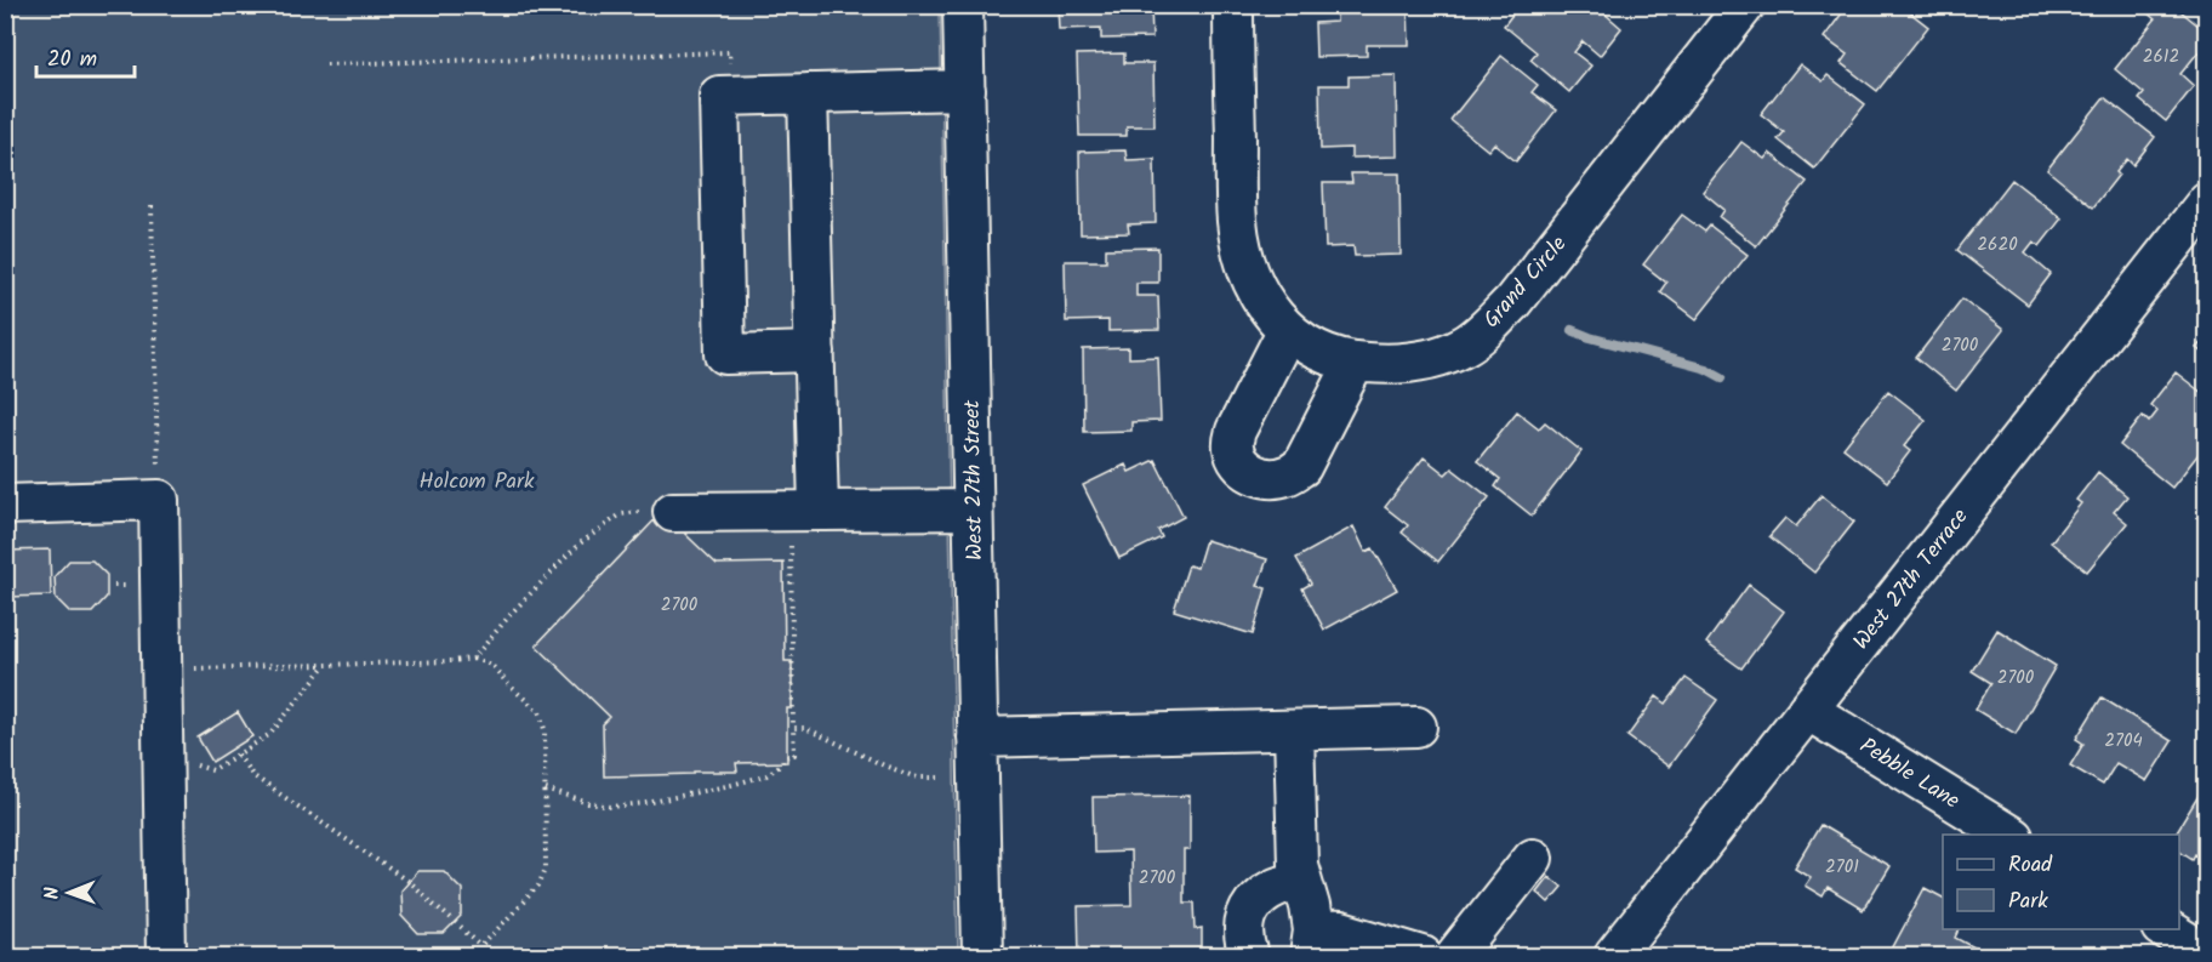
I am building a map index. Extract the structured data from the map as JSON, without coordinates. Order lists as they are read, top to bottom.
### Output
{
  "streets": {
    "street": [
      "Grand Circle",
      "West 27th Street",
      "West 27th Terrace",
      "Pebble Lane"
    ]
  },
  "crossings": [
    ["West 27th Terrace", "Pebble Lane"]
  ],
  "parks": ["Holcom Park"],
  "house_numbers": [
    "2612",
    "2620",
    "2700",
    "2700",
    "2700",
    "2704",
    "2701",
    "2700"
  ],
  "legend": ["Road", "Park"],
  "scale_bar": "20 m",
  "north": "left"
}
